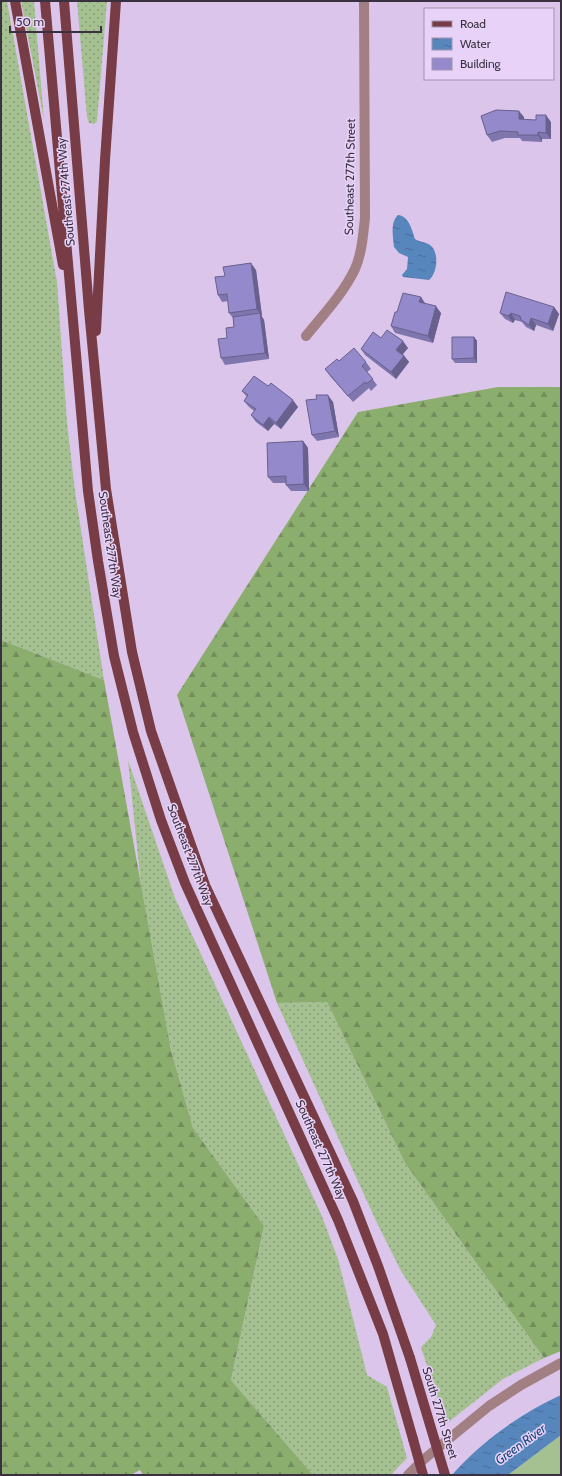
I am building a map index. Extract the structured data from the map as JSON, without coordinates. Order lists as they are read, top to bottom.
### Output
{
  "streets": {
    "main road": ["Southeast 274th Way", "Southeast 277th Way", "South 277th Street"],
    "street": ["Southeast 277th Street"]
  },
  "crossings": [
    ["Southeast 274th Way", "Southeast 277th Way"],
    ["Southeast 277th Way", "South 277th Street"]
  ],
  "water": ["Green River"],
  "legend": ["Road", "Water", "Building"],
  "scale_bar": "50 m"
}
